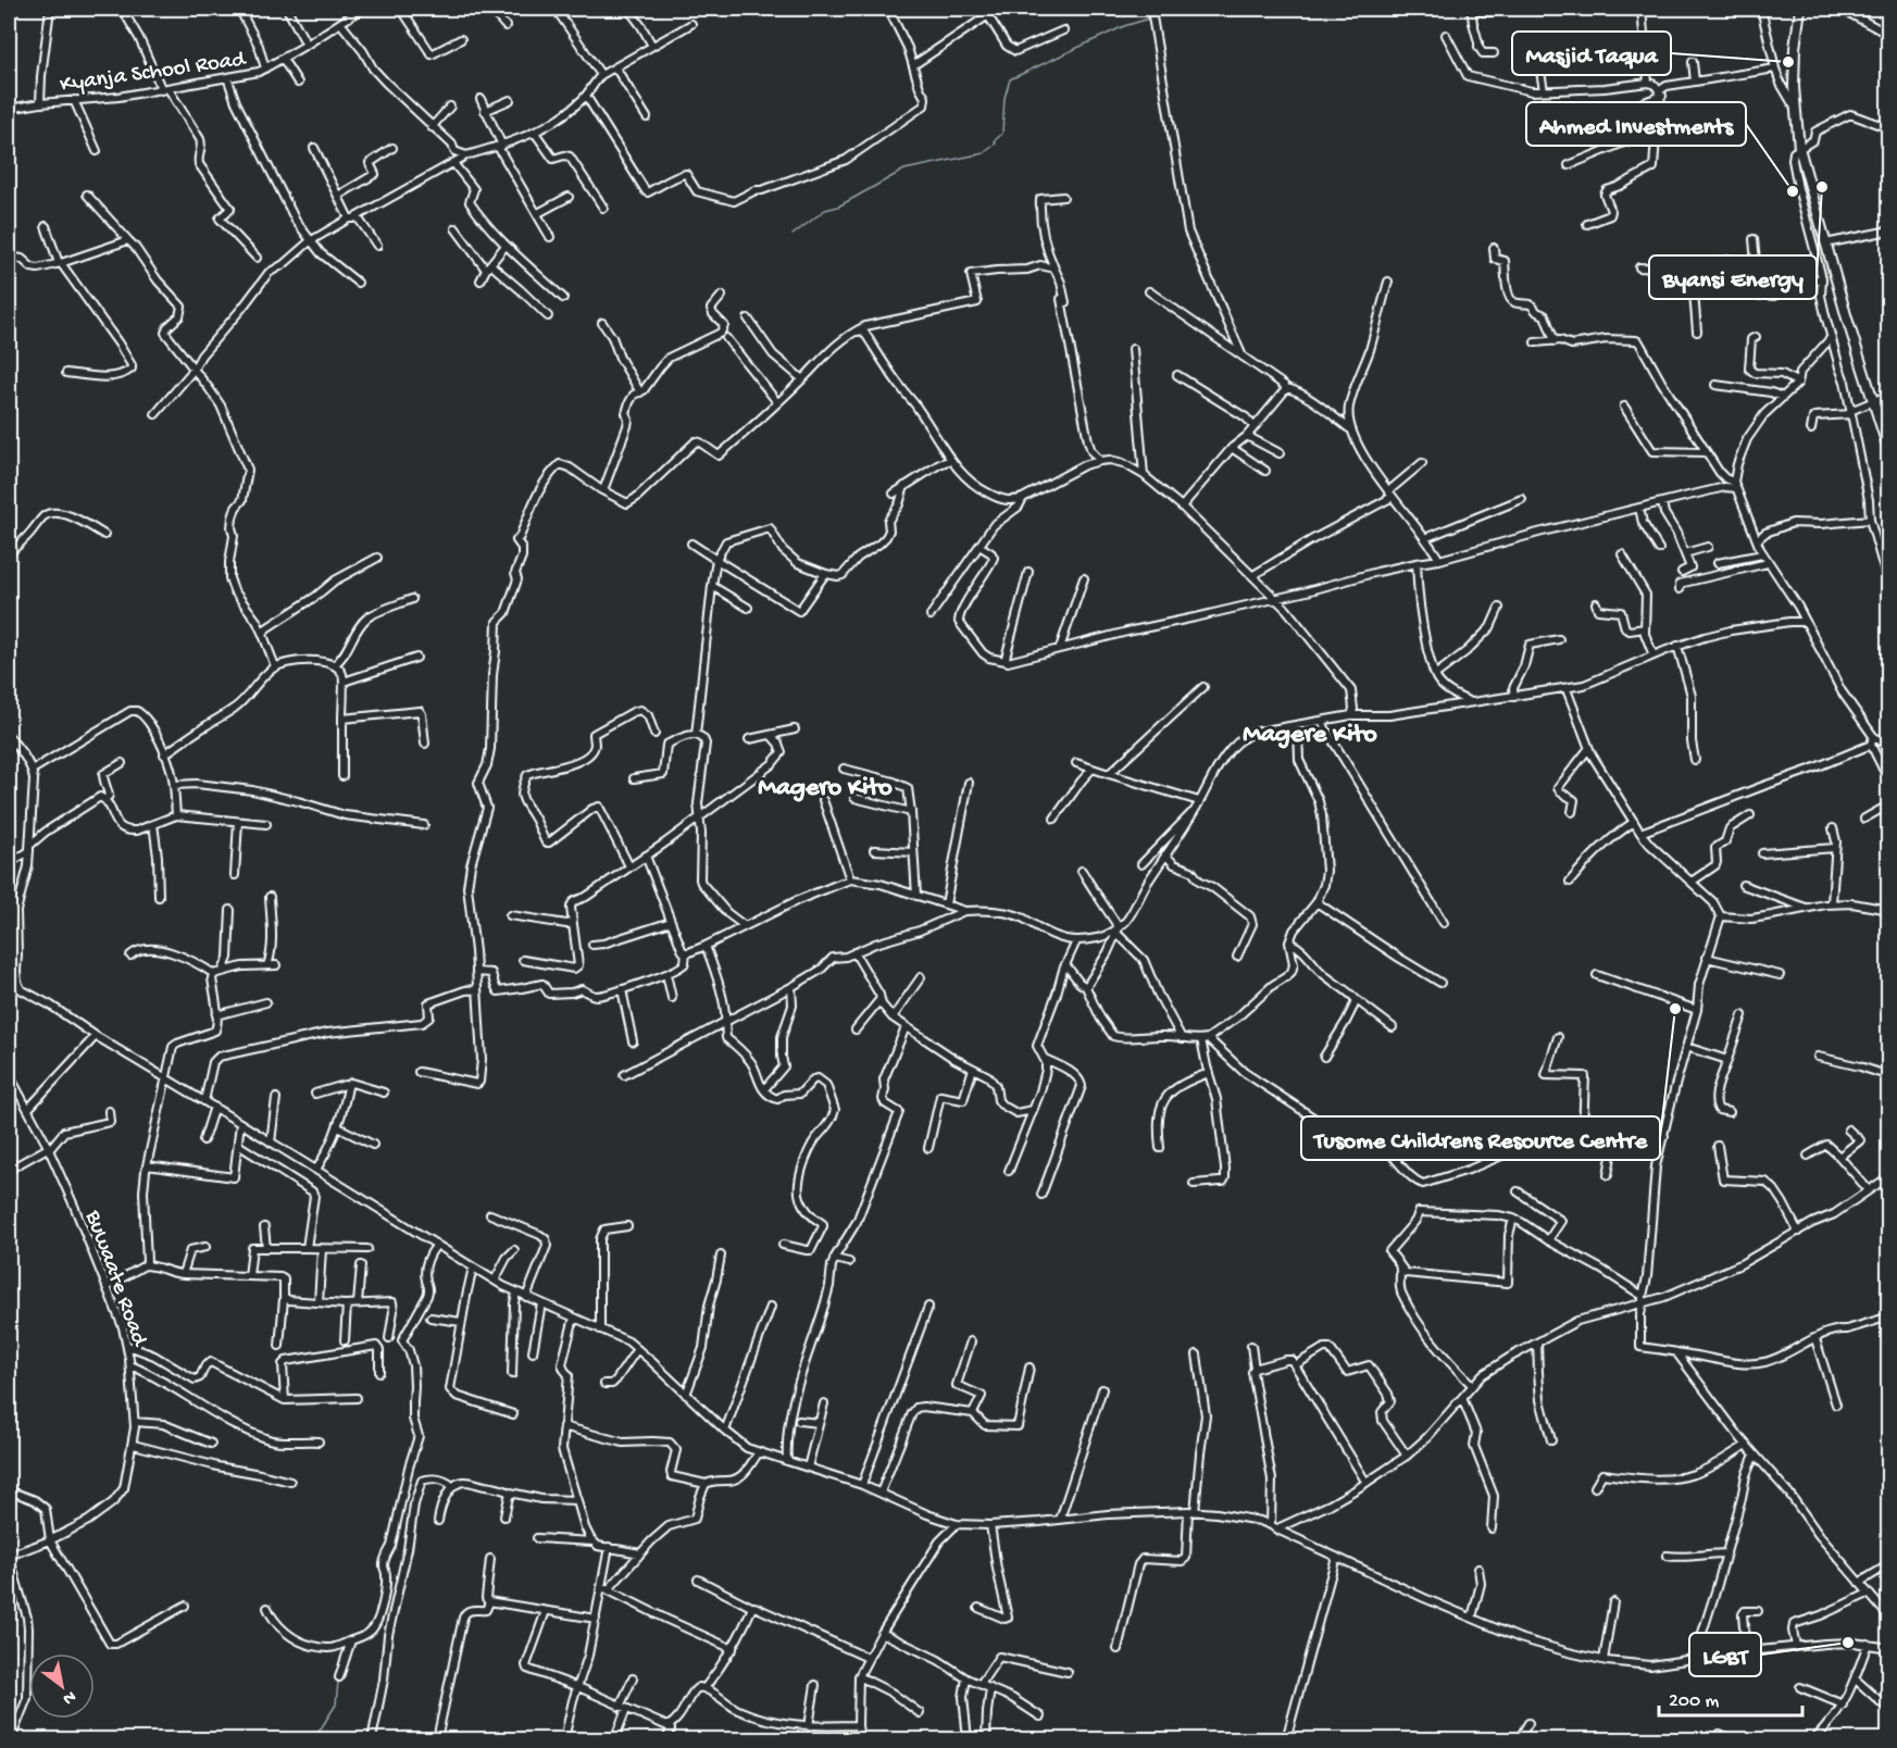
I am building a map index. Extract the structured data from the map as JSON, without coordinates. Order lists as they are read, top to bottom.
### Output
{
  "streets": {
    "street": ["Kyanja School Road", "Buwaate Road"]
  },
  "districts": ["Magere Kito", "Magero Kito"],
  "places": [
    "Masjid Taqua",
    "Byansi Energy",
    "Ahmed Investments",
    "Tusome Childrens Resource Centre",
    "LGBT"
  ],
  "scale_bar": "200 m",
  "north": "bottom right"
}
